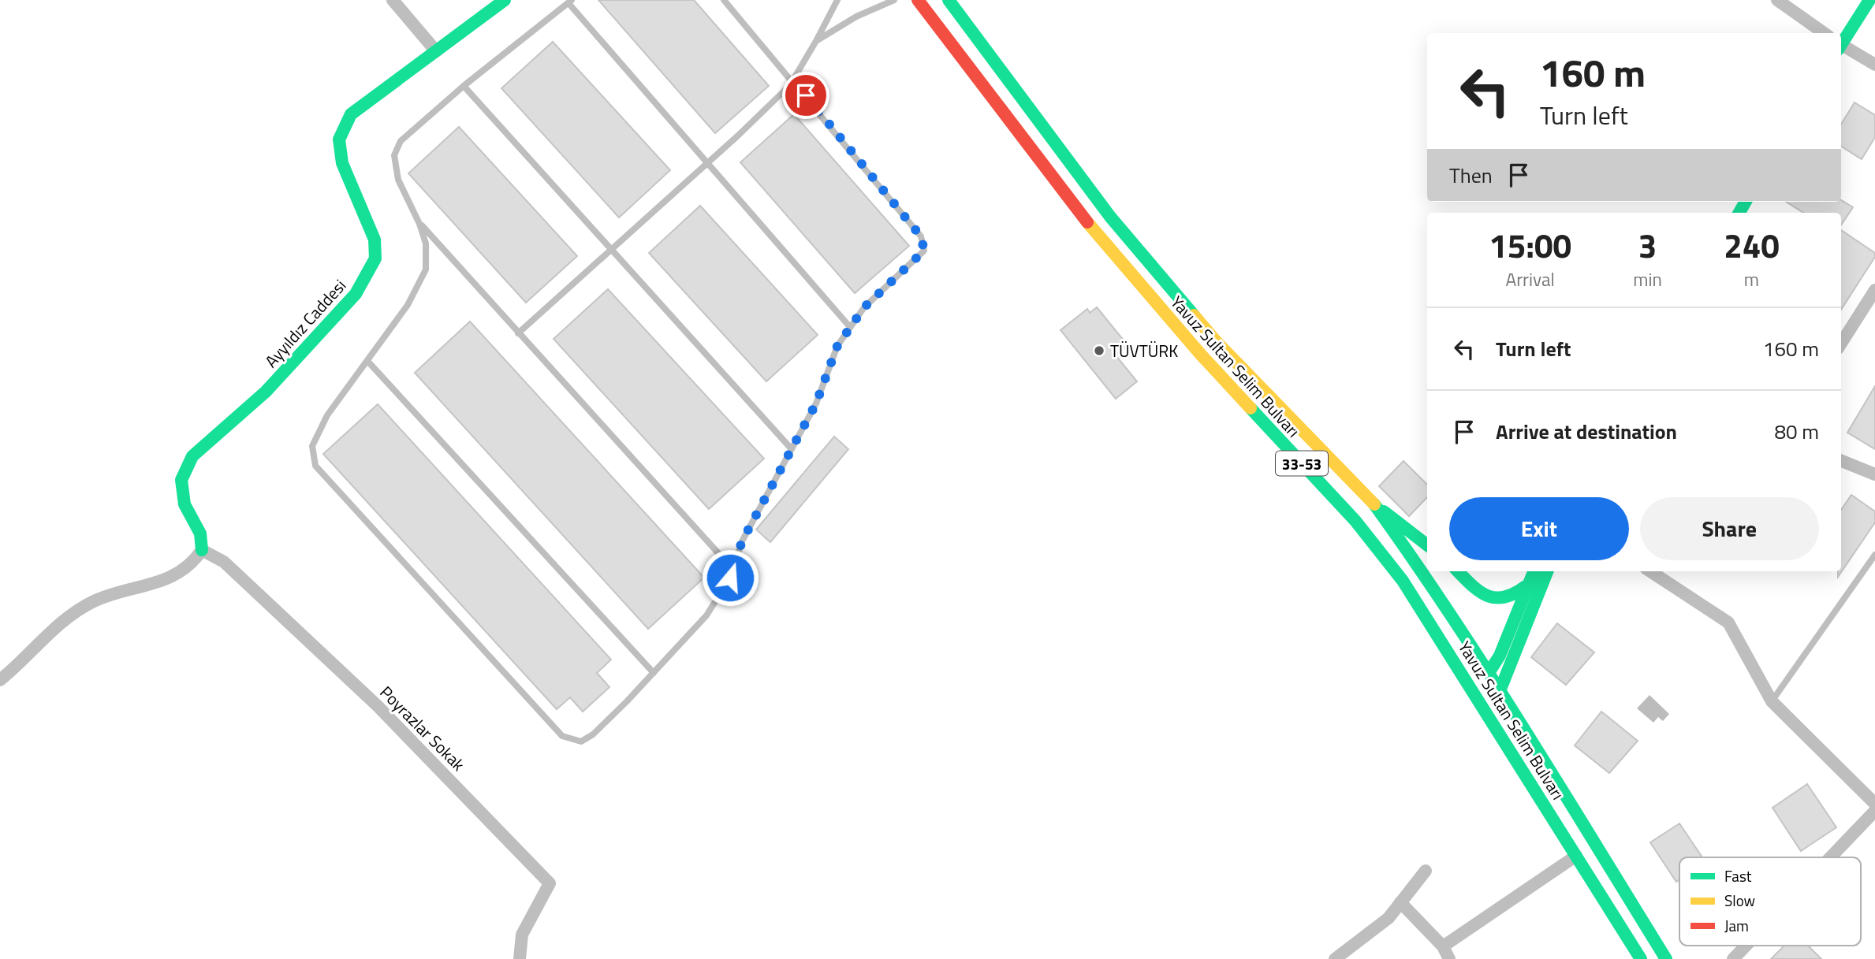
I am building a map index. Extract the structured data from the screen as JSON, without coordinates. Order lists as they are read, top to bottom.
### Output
{
  "streets": {
    "main road": ["Ayyıldız Caddesi", "Yavuz Sultan Selim Bulvarı", "33-53"],
    "street": ["Poyrazlar Sokak"]
  },
  "crossings": [
    ["Ayyıldız Caddesi", "Poyrazlar Sokak"]
  ],
  "places": ["TÜVTÜRK"],
  "legend": ["Fast", "Slow", "Jam"],
  "page": {
    "turn": ["160 m", "Turn left"],
    "then": "Then",
    "eta": [
      "15:00",
      "Arrival",
      "3",
      "min",
      "240",
      "m"
    ],
    "list": [
      {
        "name": "Turn left",
        "value": "160 m"
      },
      {
        "name": "Arrive at destination",
        "value": "80 m"
      }
    ],
    "buttons": ["Exit", "Share"]
  }
}
